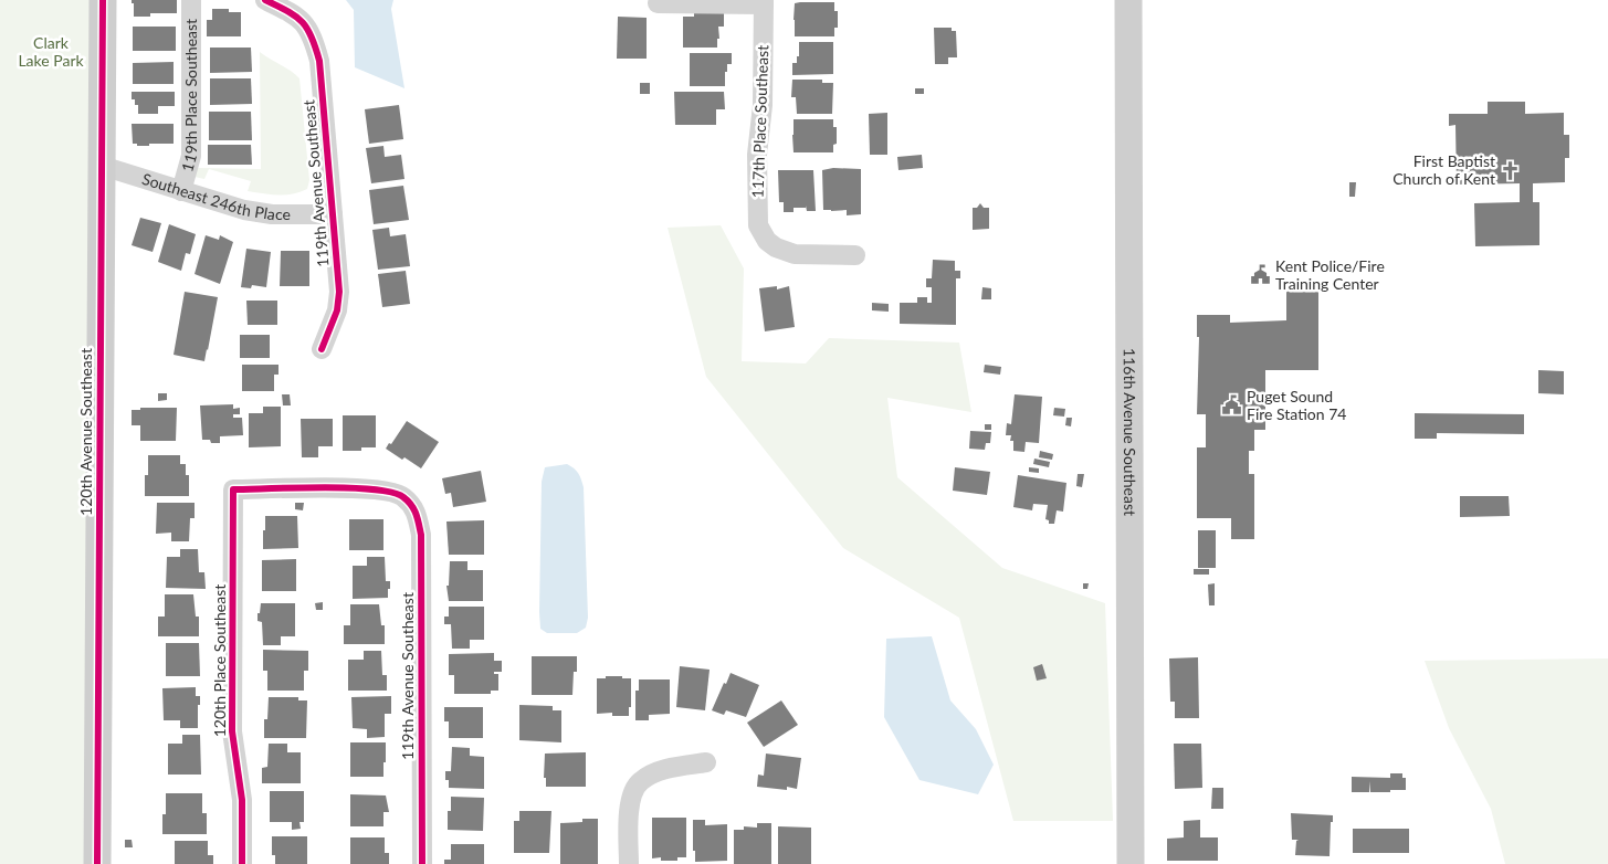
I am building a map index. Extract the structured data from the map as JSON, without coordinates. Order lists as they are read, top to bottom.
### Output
{
  "streets": {
    "street": [
      "119th Place Southeast",
      "117th Place Southeast",
      "119th Avenue Southeast",
      "Southeast 246th Place",
      "120th Avenue Southeast",
      "116th Avenue Southeast",
      "120th Place Southeast"
    ]
  },
  "crossings": [
    ["119th Place Southeast", "Southeast 246th Place"],
    ["119th Avenue Southeast", "Southeast 246th Place"],
    ["119th Avenue Southeast", "120th Place Southeast"],
    ["Southeast 246th Place", "120th Avenue Southeast"]
  ],
  "parks": ["Clark Lake Park"],
  "places": {
    "church": ["First Baptist Church of Kent"],
    "public building": ["Kent Police/Fire Training Center", "Puget Sound Fire Station 74"]
  }
}
